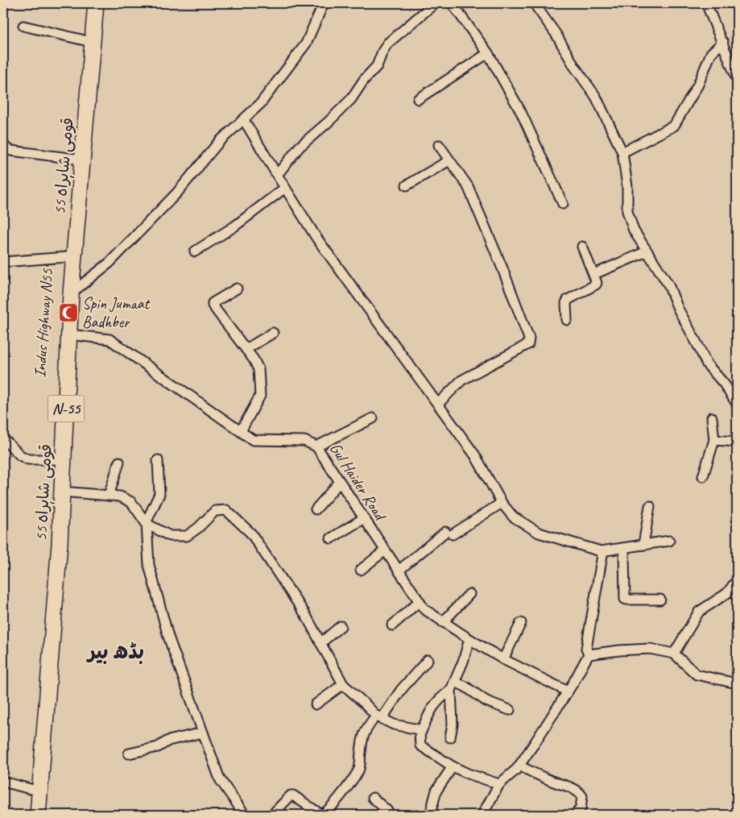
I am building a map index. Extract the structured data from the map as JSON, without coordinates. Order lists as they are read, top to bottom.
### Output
{
  "streets": {
    "highway": ["قومی شاہراہ 55", "Indus Highway N55", "N-55"],
    "street": ["Gul Haider Road"]
  },
  "crossings": [
    ["قومی شاہراہ 55", "Gul Haider Road"]
  ],
  "districts": ["بڈھ بیر"],
  "places": {
    "mosque": ["Spin Jumaat Badhber"]
  }
}
